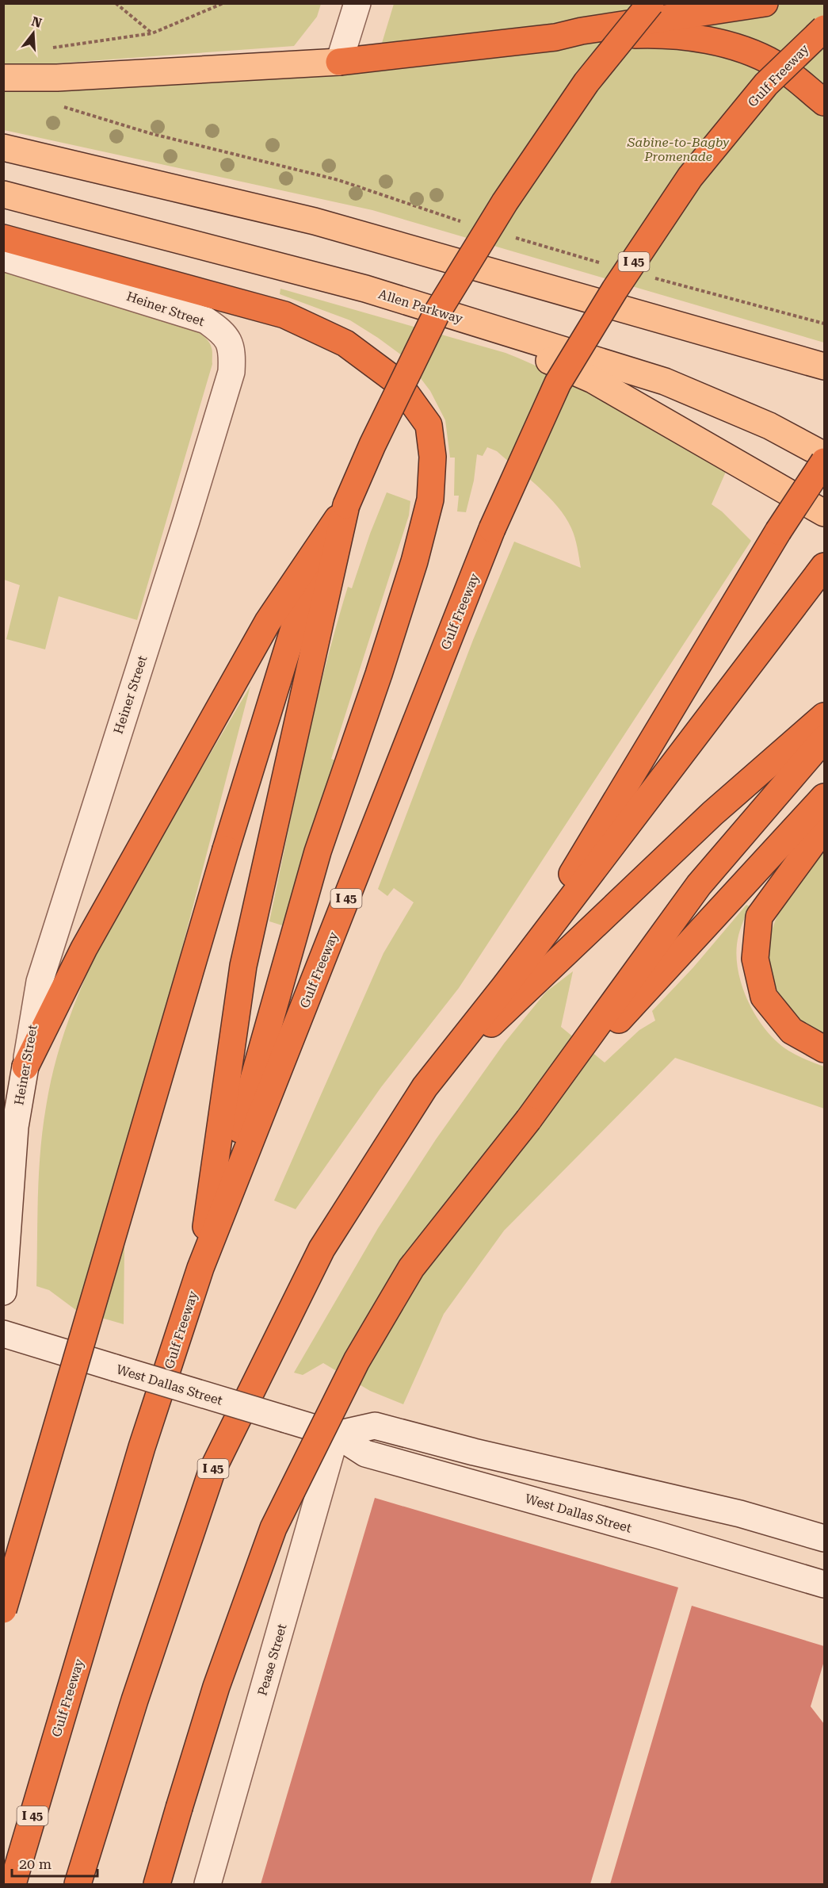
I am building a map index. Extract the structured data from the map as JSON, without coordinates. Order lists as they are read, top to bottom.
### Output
{
  "streets": {
    "highway": ["Gulf Freeway", "I 45"],
    "main road": [
      "Allen Parkway",
      "Heiner Street",
      "West Dallas Street",
      "Pease Street"
    ]
  },
  "crossings": [
    ["West Dallas Street", "Pease Street"]
  ],
  "parks": ["Sabine-to-Bagby Promenade"],
  "scale_bar": "20 m",
  "north": "top"
}
